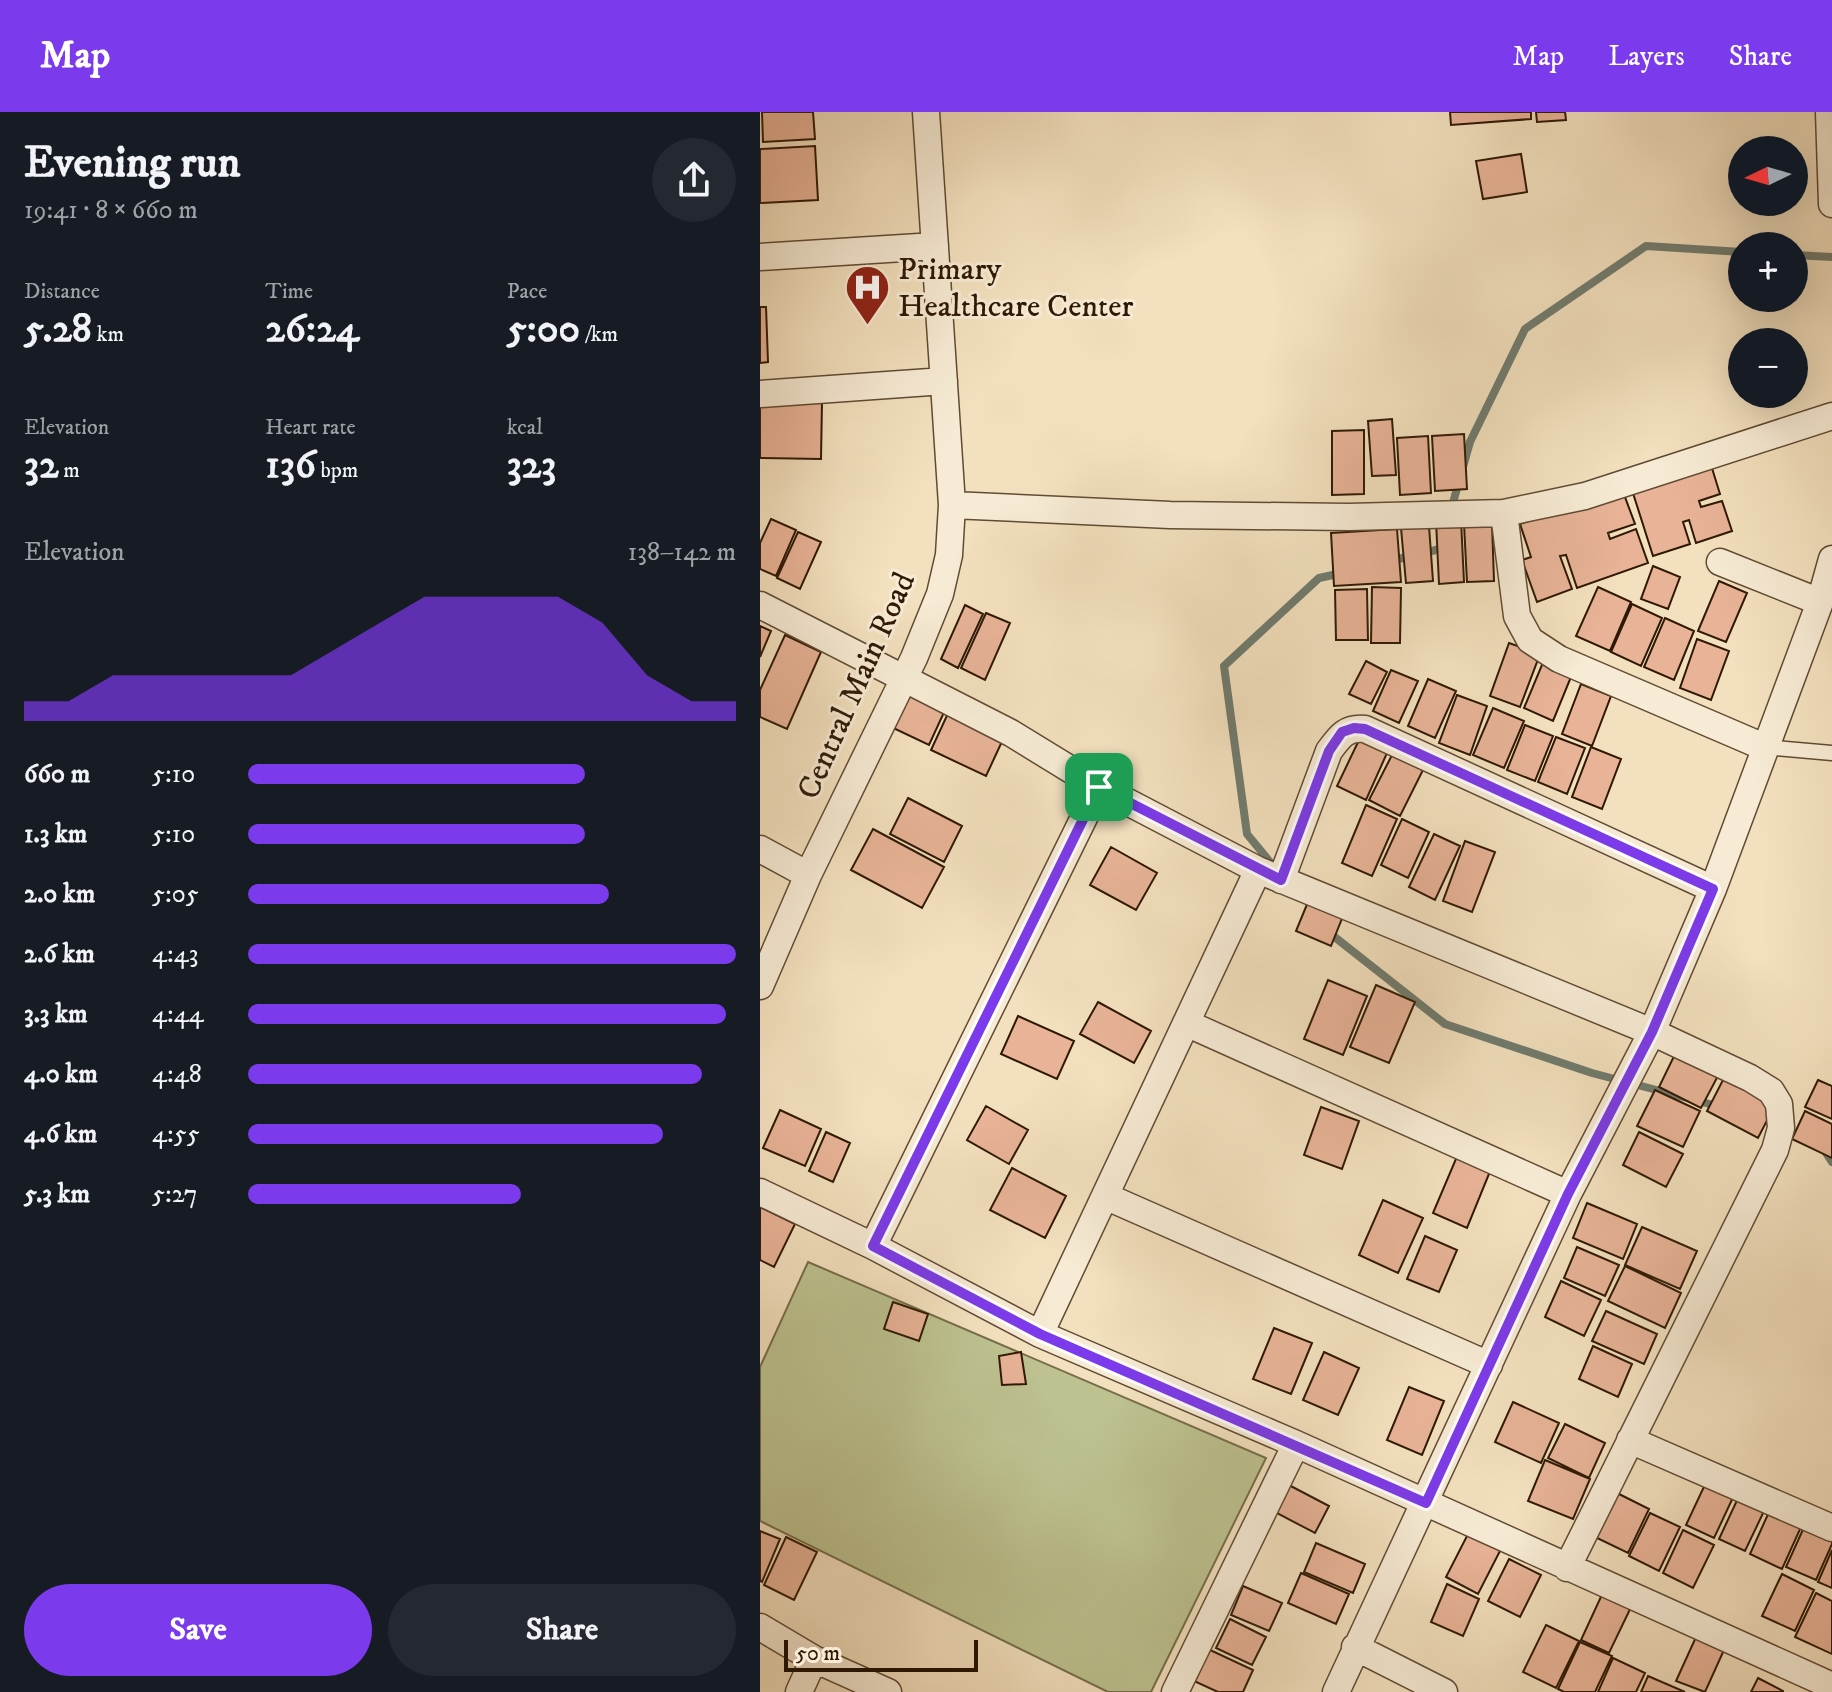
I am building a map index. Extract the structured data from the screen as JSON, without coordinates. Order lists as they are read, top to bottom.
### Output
{
  "streets": {
    "street": ["Central Main Road"]
  },
  "places": {
    "hospital": ["Primary Healthcare Center"]
  },
  "scale_bar": "50 m",
  "north": "left",
  "page": {
    "header": "Map",
    "nav": ["Map", "Layers", "Share"],
    "heading": ["Evening run", "19:41 · 8 × 660 m"],
    "map_buttons": ["+", "−"],
    "stats": [
      ["Distance", "5.28 km"],
      ["Time", "26:24"],
      ["Pace", "5:00 /km"],
      ["Elevation", "32 m"],
      ["Heart rate", "136 bpm"],
      ["kcal", "323"]
    ],
    "chart": ["Elevation", "138–142 m"],
    "list": [
      {
        "name": "660 m",
        "note": "5:10"
      },
      {
        "name": "1.3 km",
        "note": "5:10"
      },
      {
        "name": "2.0 km",
        "note": "5:05"
      },
      {
        "name": "2.6 km",
        "note": "4:43"
      },
      {
        "name": "3.3 km",
        "note": "4:44"
      },
      {
        "name": "4.0 km",
        "note": "4:48"
      },
      {
        "name": "4.6 km",
        "note": "4:55"
      },
      {
        "name": "5.3 km",
        "note": "5:27"
      }
    ],
    "buttons": ["Save", "Share"],
    "scale": "50 m"
  }
}
